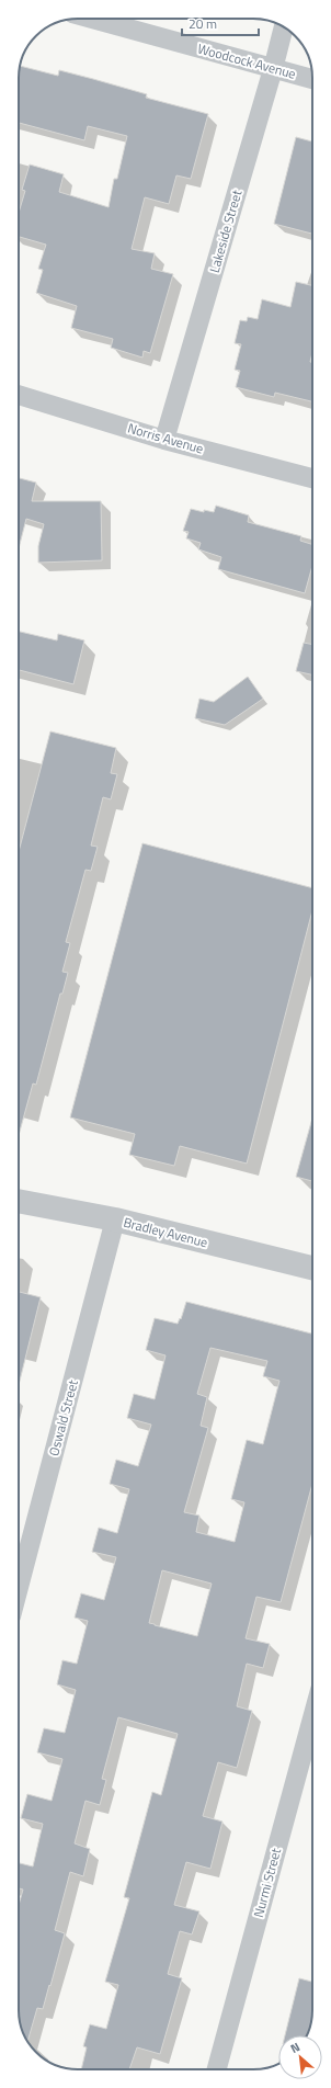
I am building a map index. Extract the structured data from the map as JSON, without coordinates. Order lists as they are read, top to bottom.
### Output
{
  "streets": {
    "street": [
      "Woodcock Avenue",
      "Lakeside Street",
      "Norris Avenue",
      "Bradley Avenue",
      "Oswald Street",
      "Nurmi Street"
    ]
  },
  "crossings": [
    ["Woodcock Avenue", "Lakeside Street"],
    ["Lakeside Street", "Norris Avenue"],
    ["Bradley Avenue", "Oswald Street"]
  ],
  "scale_bar": "20 m",
  "north": "top left"
}
